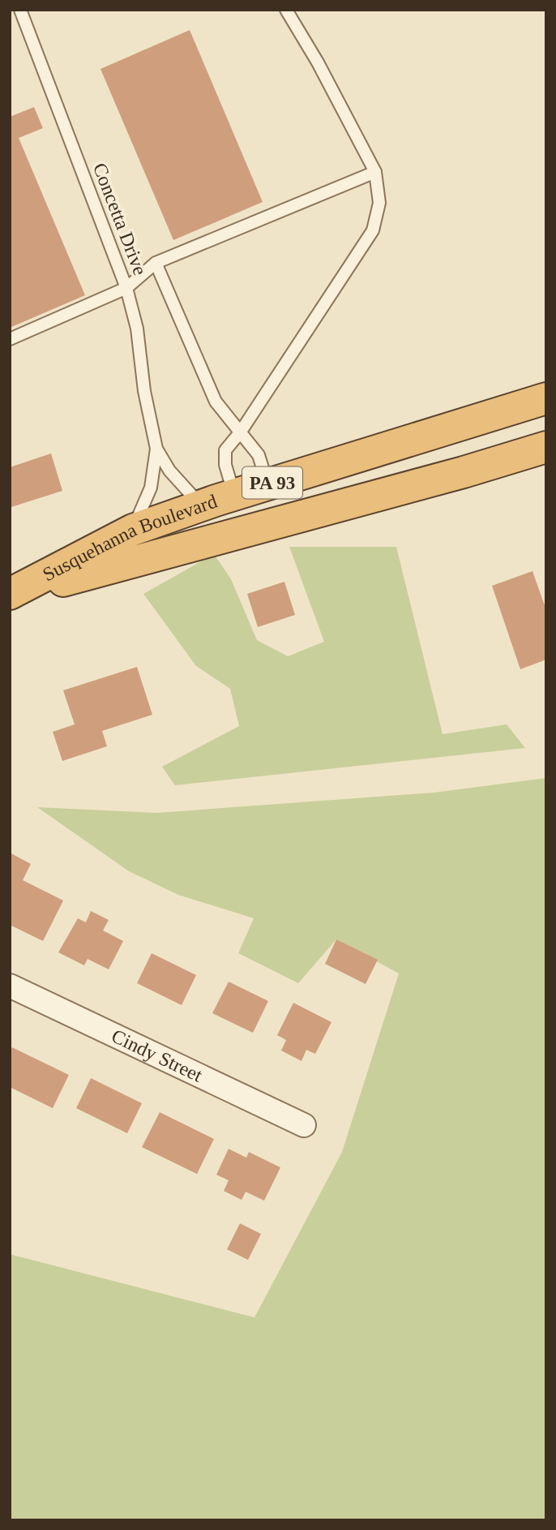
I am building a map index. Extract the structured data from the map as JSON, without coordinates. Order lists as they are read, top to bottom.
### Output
{
  "streets": {
    "highway": ["PA 93", "Susquehanna Boulevard"],
    "street": ["Cindy Street"],
    "lane": ["Concetta Drive"]
  },
  "crossings": [
    ["Concetta Drive", "Susquehanna Boulevard"]
  ]
}
